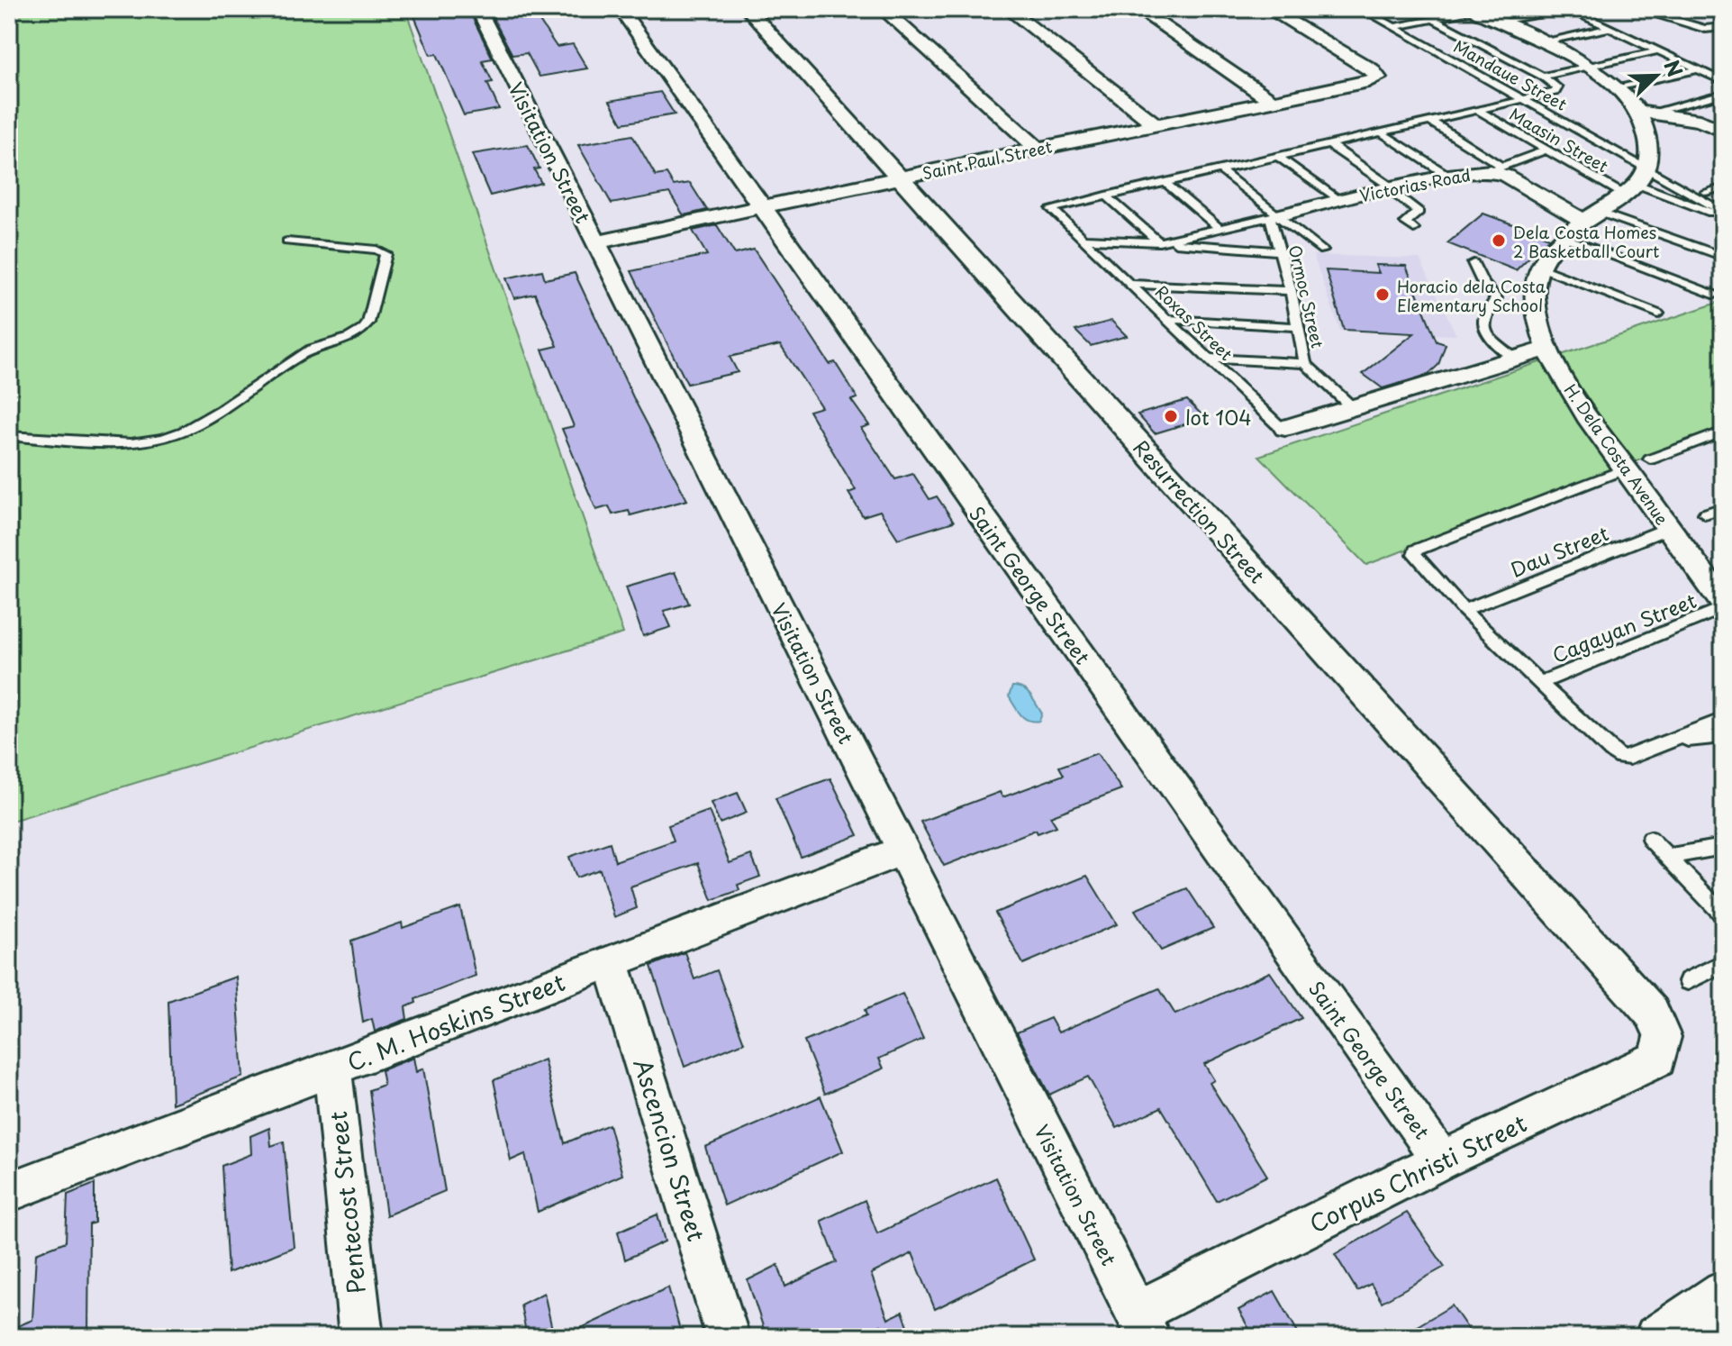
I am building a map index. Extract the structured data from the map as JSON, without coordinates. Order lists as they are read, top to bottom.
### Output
{
  "streets": {
    "street": [
      "Visitation Street",
      "Saint Paul Street",
      "Victorias Road",
      "H. Dela Costa Avenue",
      "Resurrection Street",
      "Saint George Street",
      "C. M. Hoskins Street",
      "Ascencion Street",
      "Corpus Christi Street",
      "Pentecost Street"
    ],
    "lane": [
      "Mandaue Street",
      "Maasin Street",
      "Ormoc Street",
      "Roxas Street",
      "Dau Street",
      "Cagayan Street"
    ]
  },
  "crossings": [
    ["Mandaue Street", "Maasin Street"],
    ["Visitation Street", "Saint Paul Street"],
    ["Visitation Street", "C. M. Hoskins Street"],
    ["Visitation Street", "Corpus Christi Street"],
    ["Saint Paul Street", "Resurrection Street"],
    ["Saint Paul Street", "Saint George Street"],
    ["Victorias Road", "Ormoc Street"],
    ["H. Dela Costa Avenue", "Dau Street"],
    ["Resurrection Street", "Corpus Christi Street"],
    ["Saint George Street", "Corpus Christi Street"],
    ["C. M. Hoskins Street", "Ascencion Street"],
    ["C. M. Hoskins Street", "Pentecost Street"]
  ],
  "places": ["Dela Costa Homes 2 Basketball Court", "Horacio dela Costa Elementary School", "lot 104"],
  "north": "top right"
}
